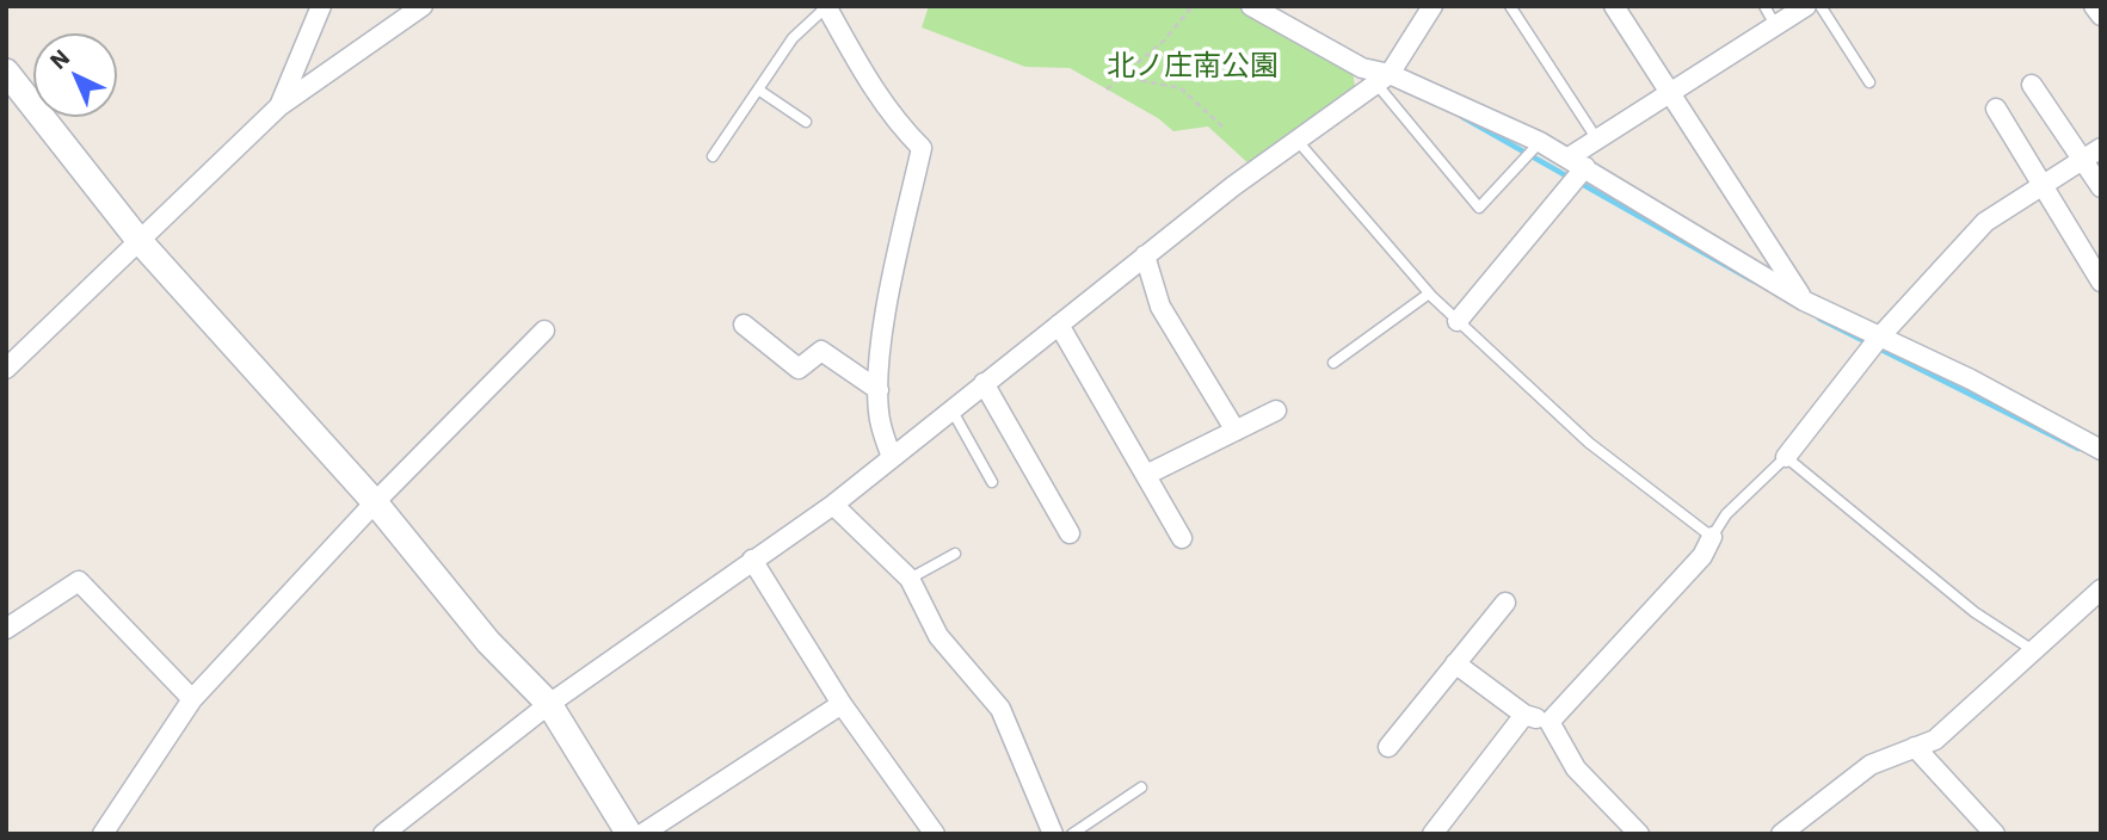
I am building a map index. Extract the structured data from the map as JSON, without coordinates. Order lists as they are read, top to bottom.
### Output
{
  "parks": ["北ノ庄南公園"],
  "north": "top left"
}
